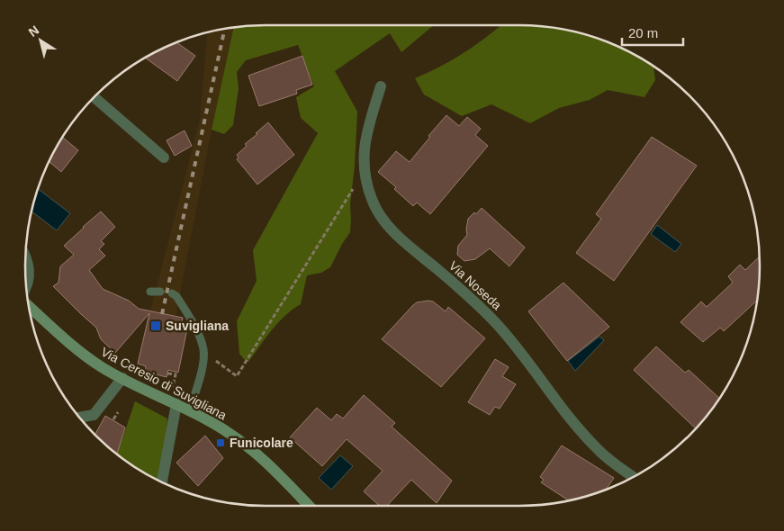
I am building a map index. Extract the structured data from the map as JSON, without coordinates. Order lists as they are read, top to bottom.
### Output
{
  "streets": {
    "main road": ["Via Ceresio di Suvigliana"],
    "street": ["Via Noseda"]
  },
  "places": {
    "transit": ["Suvigliana", "Funicolare"]
  },
  "scale_bar": "20 m",
  "north": "top left"
}
